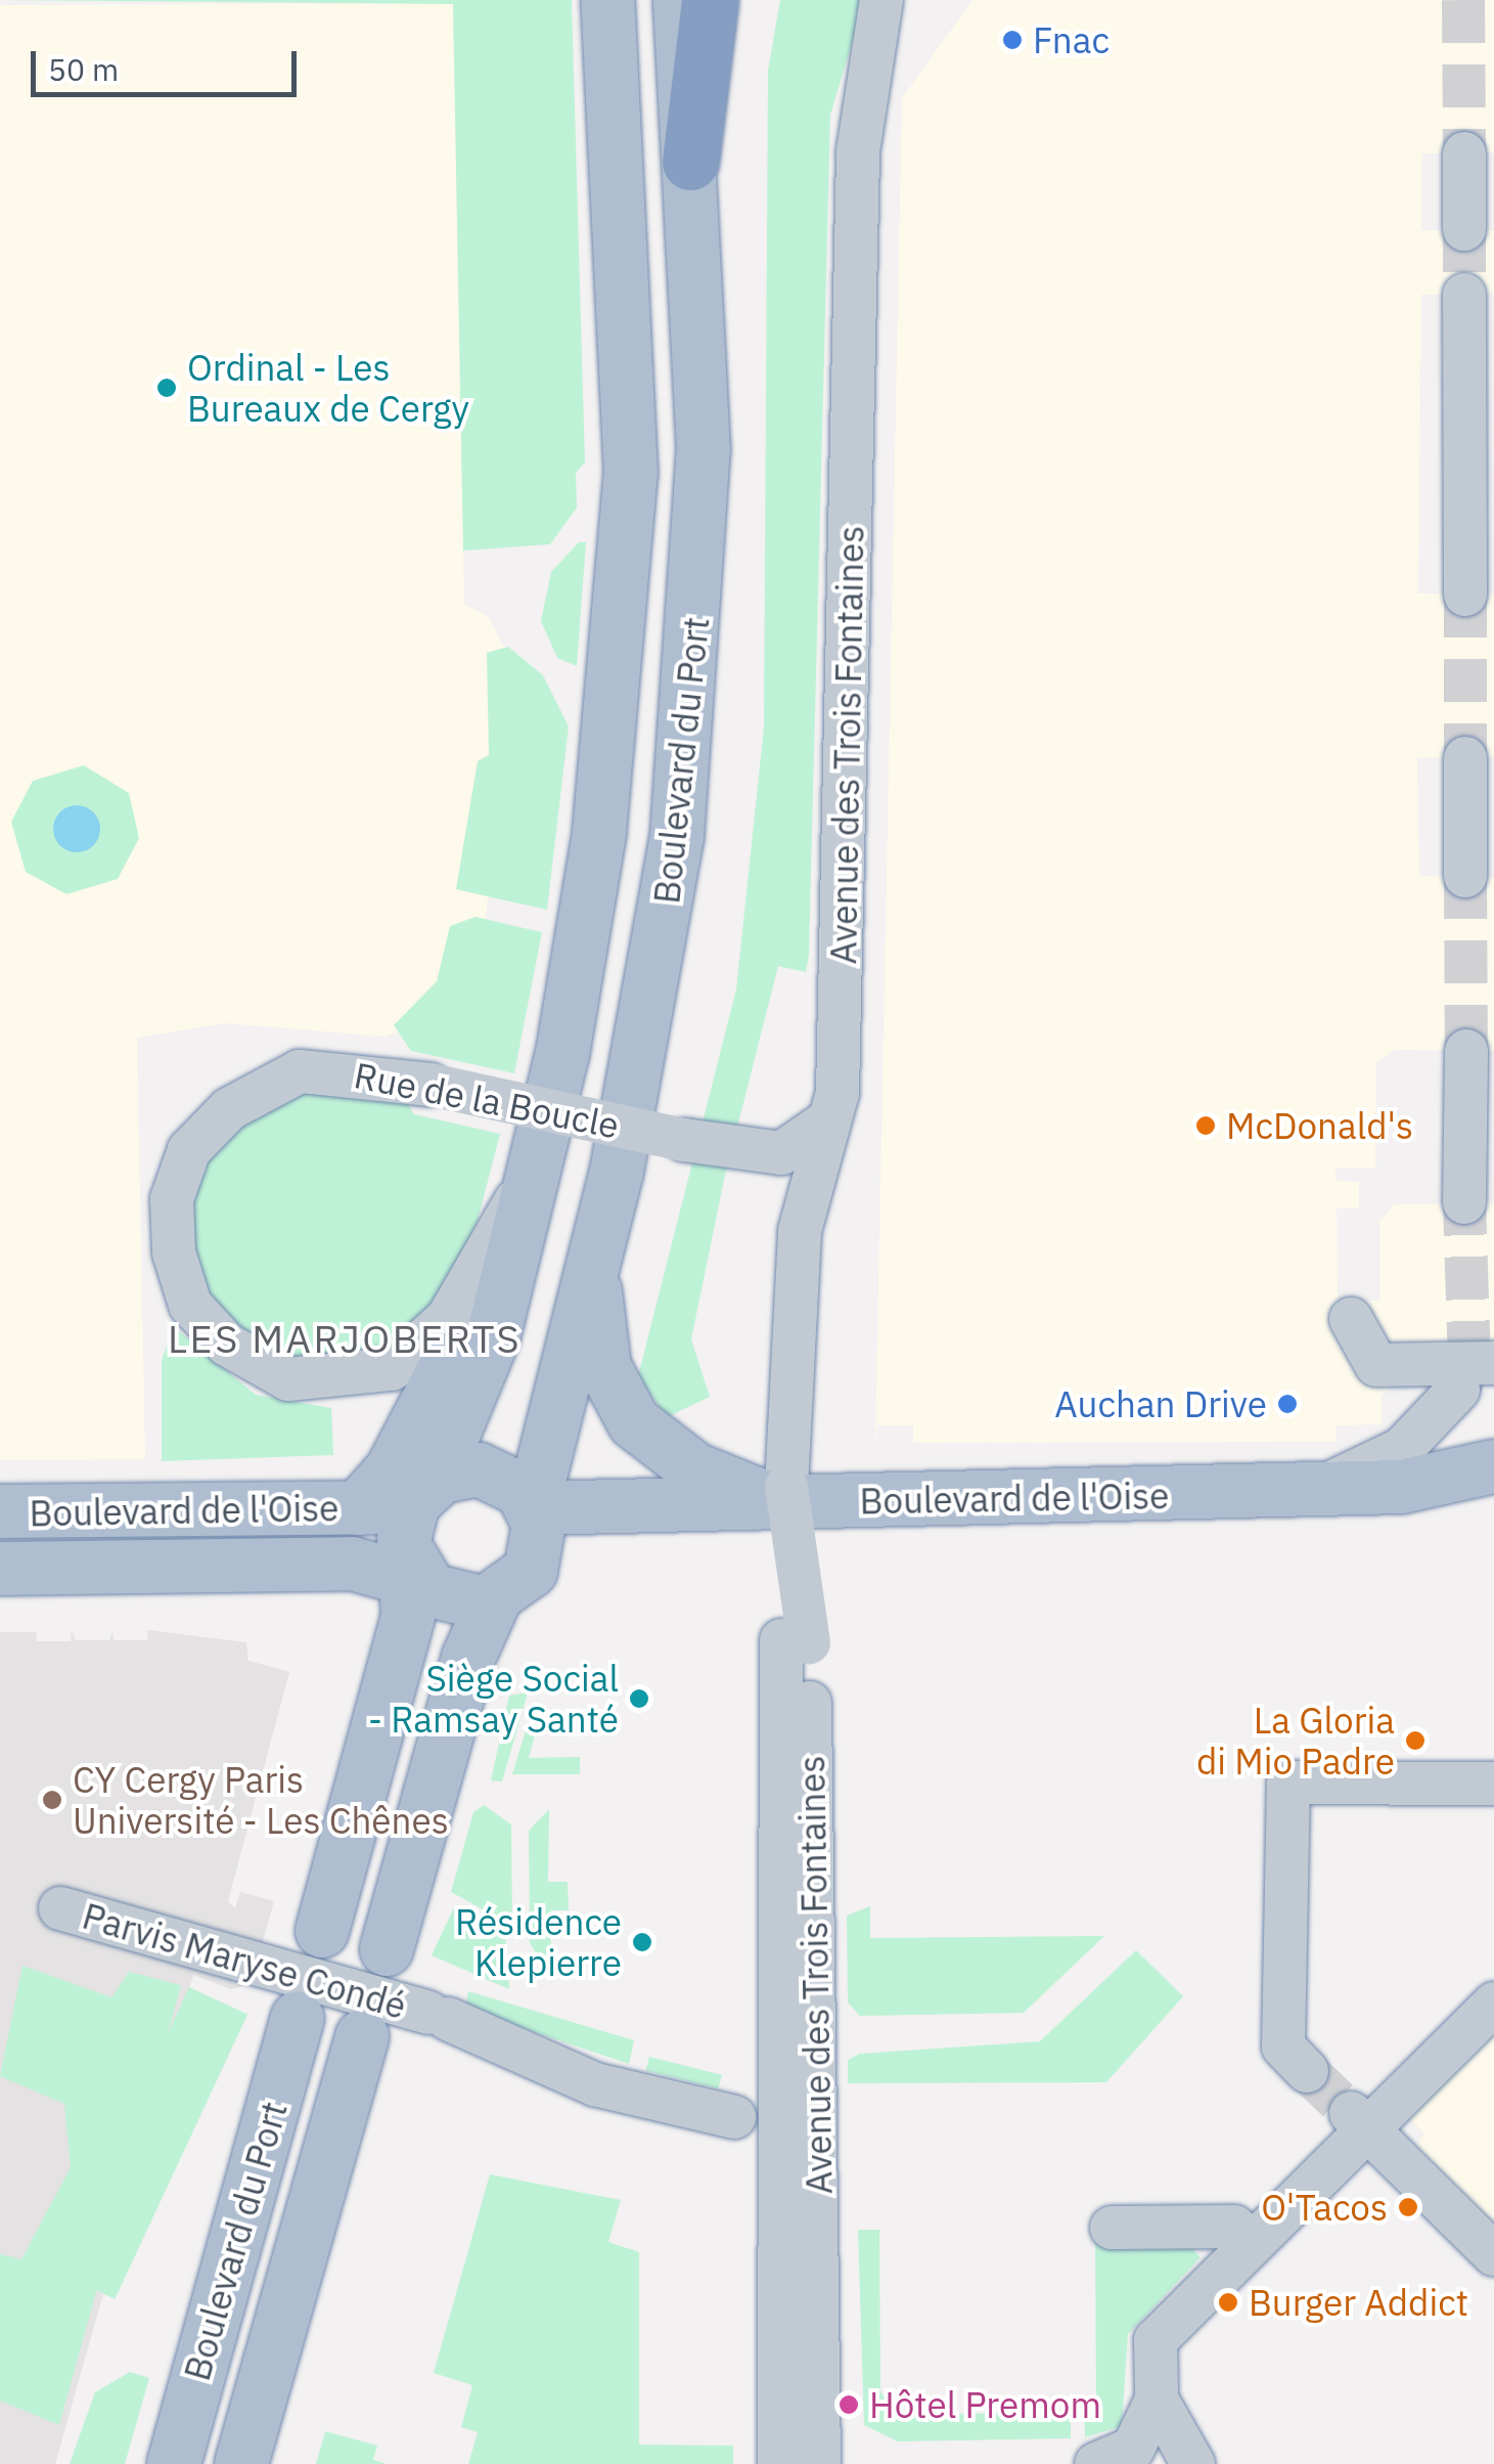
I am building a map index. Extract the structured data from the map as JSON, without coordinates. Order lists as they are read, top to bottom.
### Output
{
  "streets": {
    "main road": ["Boulevard du Port", "Boulevard de l'Oise"],
    "street": ["Avenue des Trois Fontaines", "Rue de la Boucle", "Parvis Maryse Condé"]
  },
  "crossings": [
    ["Avenue des Trois Fontaines", "Rue de la Boucle"],
    ["Avenue des Trois Fontaines", "Boulevard de l'Oise"],
    ["Boulevard du Port", "Rue de la Boucle"],
    ["Boulevard du Port", "Boulevard de l'Oise"]
  ],
  "districts": ["LES MARJOBERTS"],
  "places": [
    "Fnac",
    "Ordinal - Les Bureaux de Cergy",
    "McDonald's",
    "Auchan Drive",
    "Siège Social - Ramsay Santé",
    "La Gloria di Mio Padre",
    "CY Cergy Paris Université - Les Chênes",
    "Résidence Klepierre",
    "O'Tacos",
    "Burger Addict",
    "Hôtel Premom"
  ],
  "scale_bar": "50 m"
}
